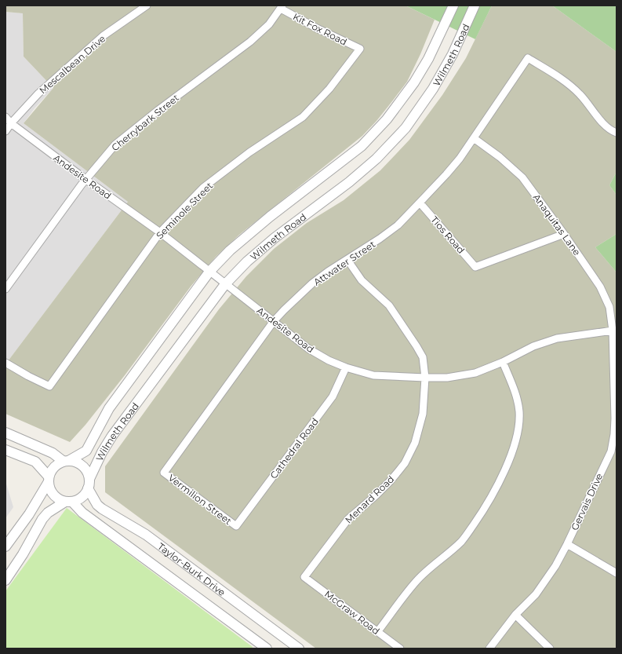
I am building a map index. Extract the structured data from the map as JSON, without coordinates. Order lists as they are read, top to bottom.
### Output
{
  "streets": {
    "street": [
      "Kit Fox Road",
      "Wilmeth Road",
      "Mescalbean Drive",
      "Cherrybark Street",
      "Andesite Road",
      "Seminole Street",
      "Anaquitas Lane",
      "Tios Road",
      "Attwater Street",
      "Cathedral Road",
      "Vermilion Street",
      "Menard Road",
      "Gervais Drive",
      "Taylor-Burk Drive",
      "McGraw Road"
    ]
  },
  "crossings": [
    ["Kit Fox Road", "Cherrybark Street"],
    ["Kit Fox Road", "Seminole Street"],
    ["Wilmeth Road", "Andesite Road"],
    ["Wilmeth Road", "Taylor-Burk Drive"],
    ["Mescalbean Drive", "Andesite Road"],
    ["Cherrybark Street", "Andesite Road"],
    ["Andesite Road", "Seminole Street"],
    ["Andesite Road", "Anaquitas Lane"],
    ["Andesite Road", "Attwater Street"],
    ["Andesite Road", "Cathedral Road"],
    ["Andesite Road", "Menard Road"],
    ["Andesite Road", "Gervais Drive"],
    ["Anaquitas Lane", "Tios Road"],
    ["Anaquitas Lane", "Attwater Street"],
    ["Anaquitas Lane", "Gervais Drive"],
    ["Tios Road", "Attwater Street"],
    ["Attwater Street", "Vermilion Street"],
    ["Attwater Street", "Menard Road"],
    ["Cathedral Road", "Vermilion Street"],
    ["Menard Road", "McGraw Road"]
  ]
}
